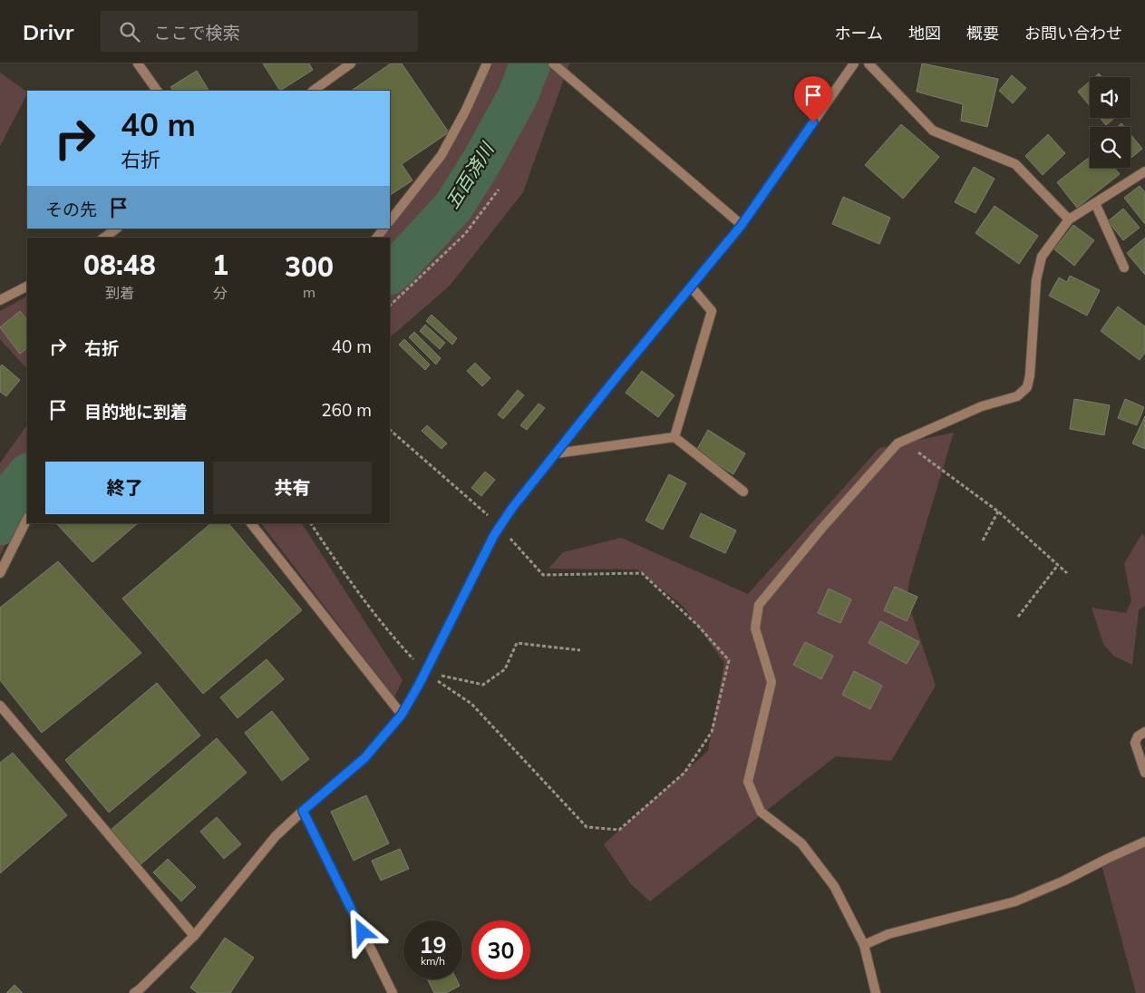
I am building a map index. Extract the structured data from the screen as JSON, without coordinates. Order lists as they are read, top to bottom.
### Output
{
  "water": ["五百済川"],
  "page": {
    "header": "Drivr",
    "search": "ここで検索",
    "nav": [
      "ホーム",
      "地図",
      "概要",
      "お問い合わせ"
    ],
    "turn": ["40 m", "右折"],
    "then": "その先",
    "eta": [
      "08:48",
      "到着",
      "1",
      "分",
      "300",
      "m"
    ],
    "list": [
      {
        "name": "右折",
        "value": "40 m"
      },
      {
        "name": "目的地に到着",
        "value": "260 m"
      }
    ],
    "buttons": ["終了", "共有"],
    "speed": "19 km/h",
    "limit": "30"
  }
}
